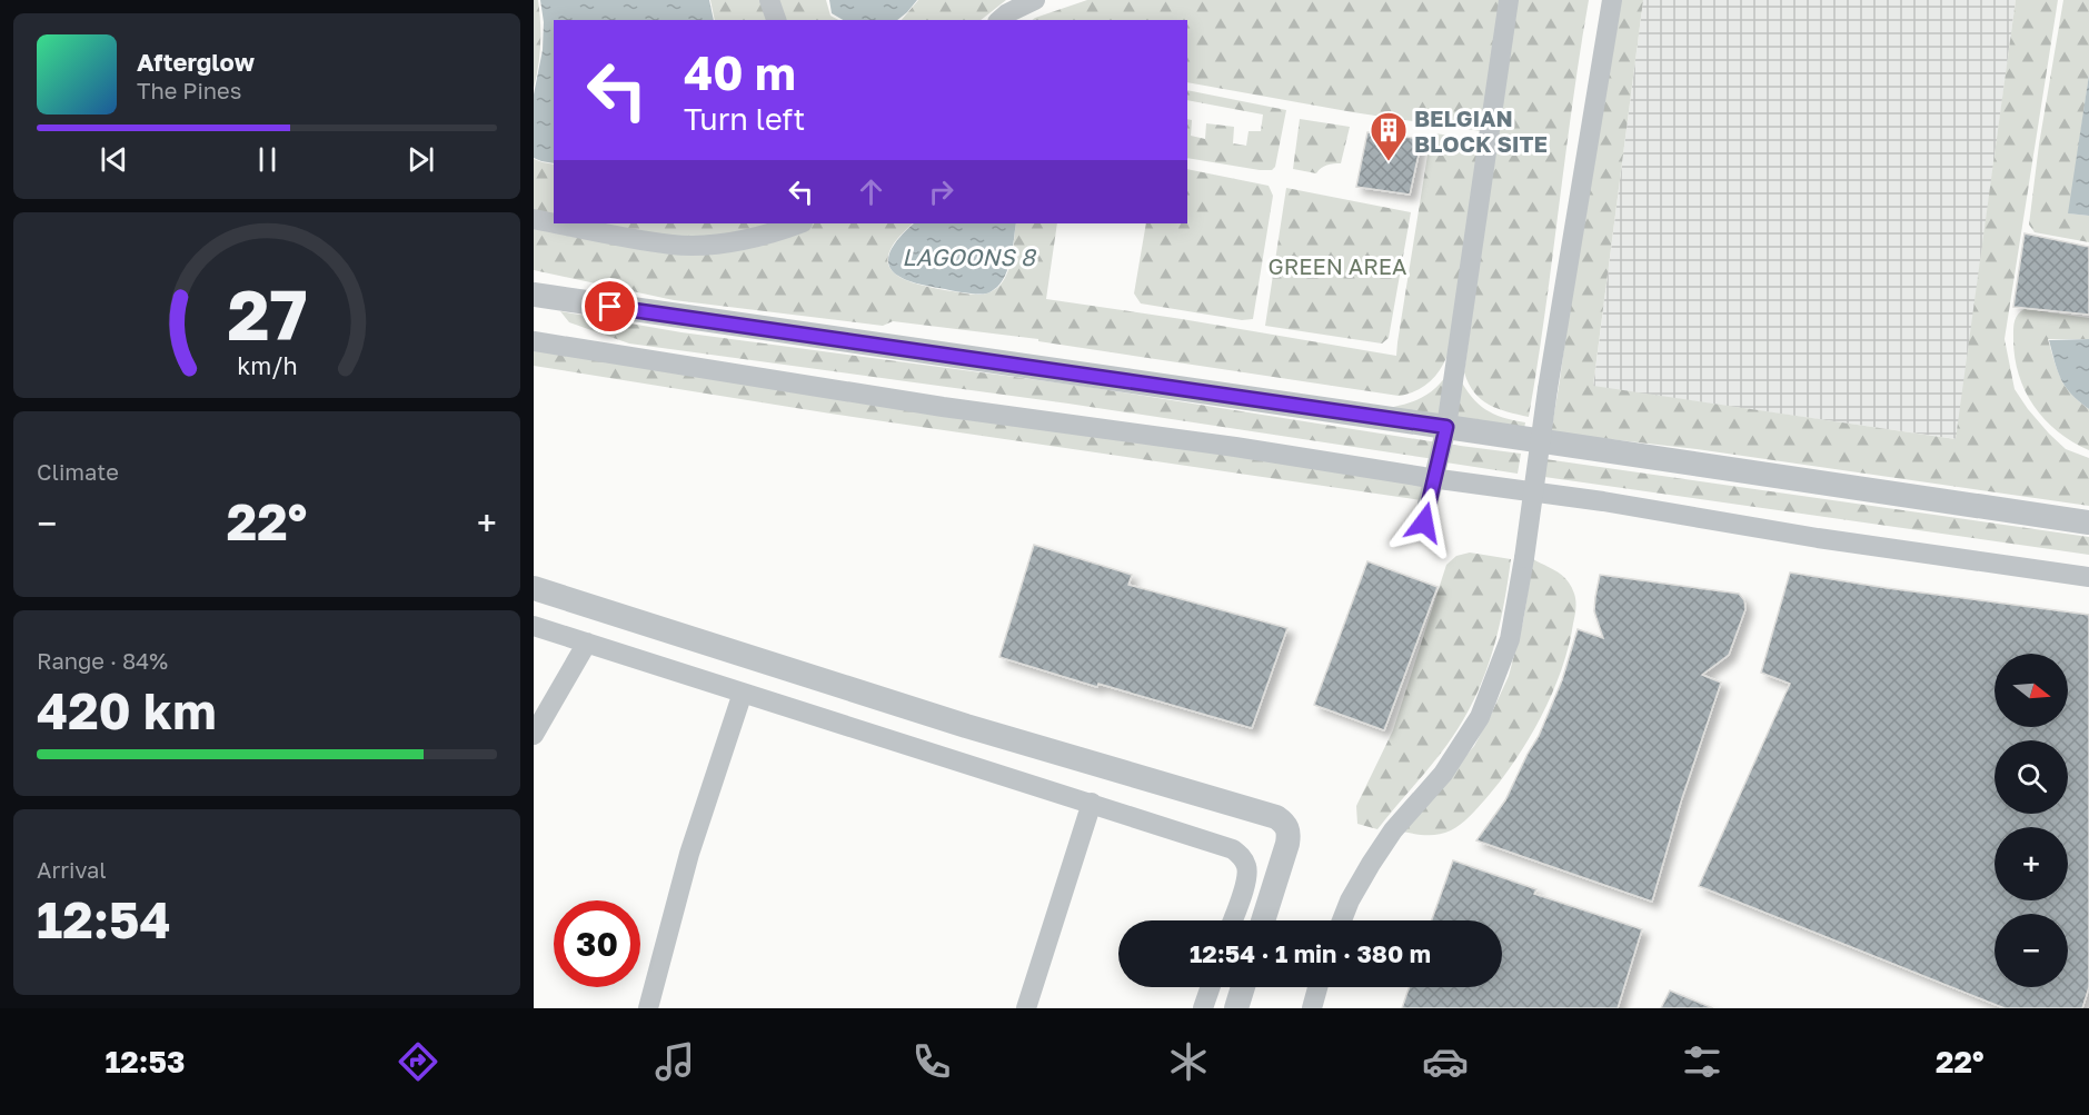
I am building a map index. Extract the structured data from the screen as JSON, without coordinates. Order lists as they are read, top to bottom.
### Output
{
  "water": ["LAGOONS 8"],
  "parks": ["GREEN AREA"],
  "places": {
    "building": ["BELGIAN BLOCK SITE"]
  },
  "north": "right",
  "page": {
    "turn": ["40 m", "Turn left"],
    "song": ["Afterglow", "The Pines"],
    "tile": [
      "Climate",
      ["Range · 84%", "420 km"],
      ["Arrival", "12:54"]
    ],
    "heat": ["−", "22°", "+"],
    "map_buttons": ["+", "−"],
    "limit": "30",
    "trip": "12:54 · 1 min · 380 m",
    "tabs": ["12:53", "22°"],
    "gauge": ["27", "km/h"]
  }
}
